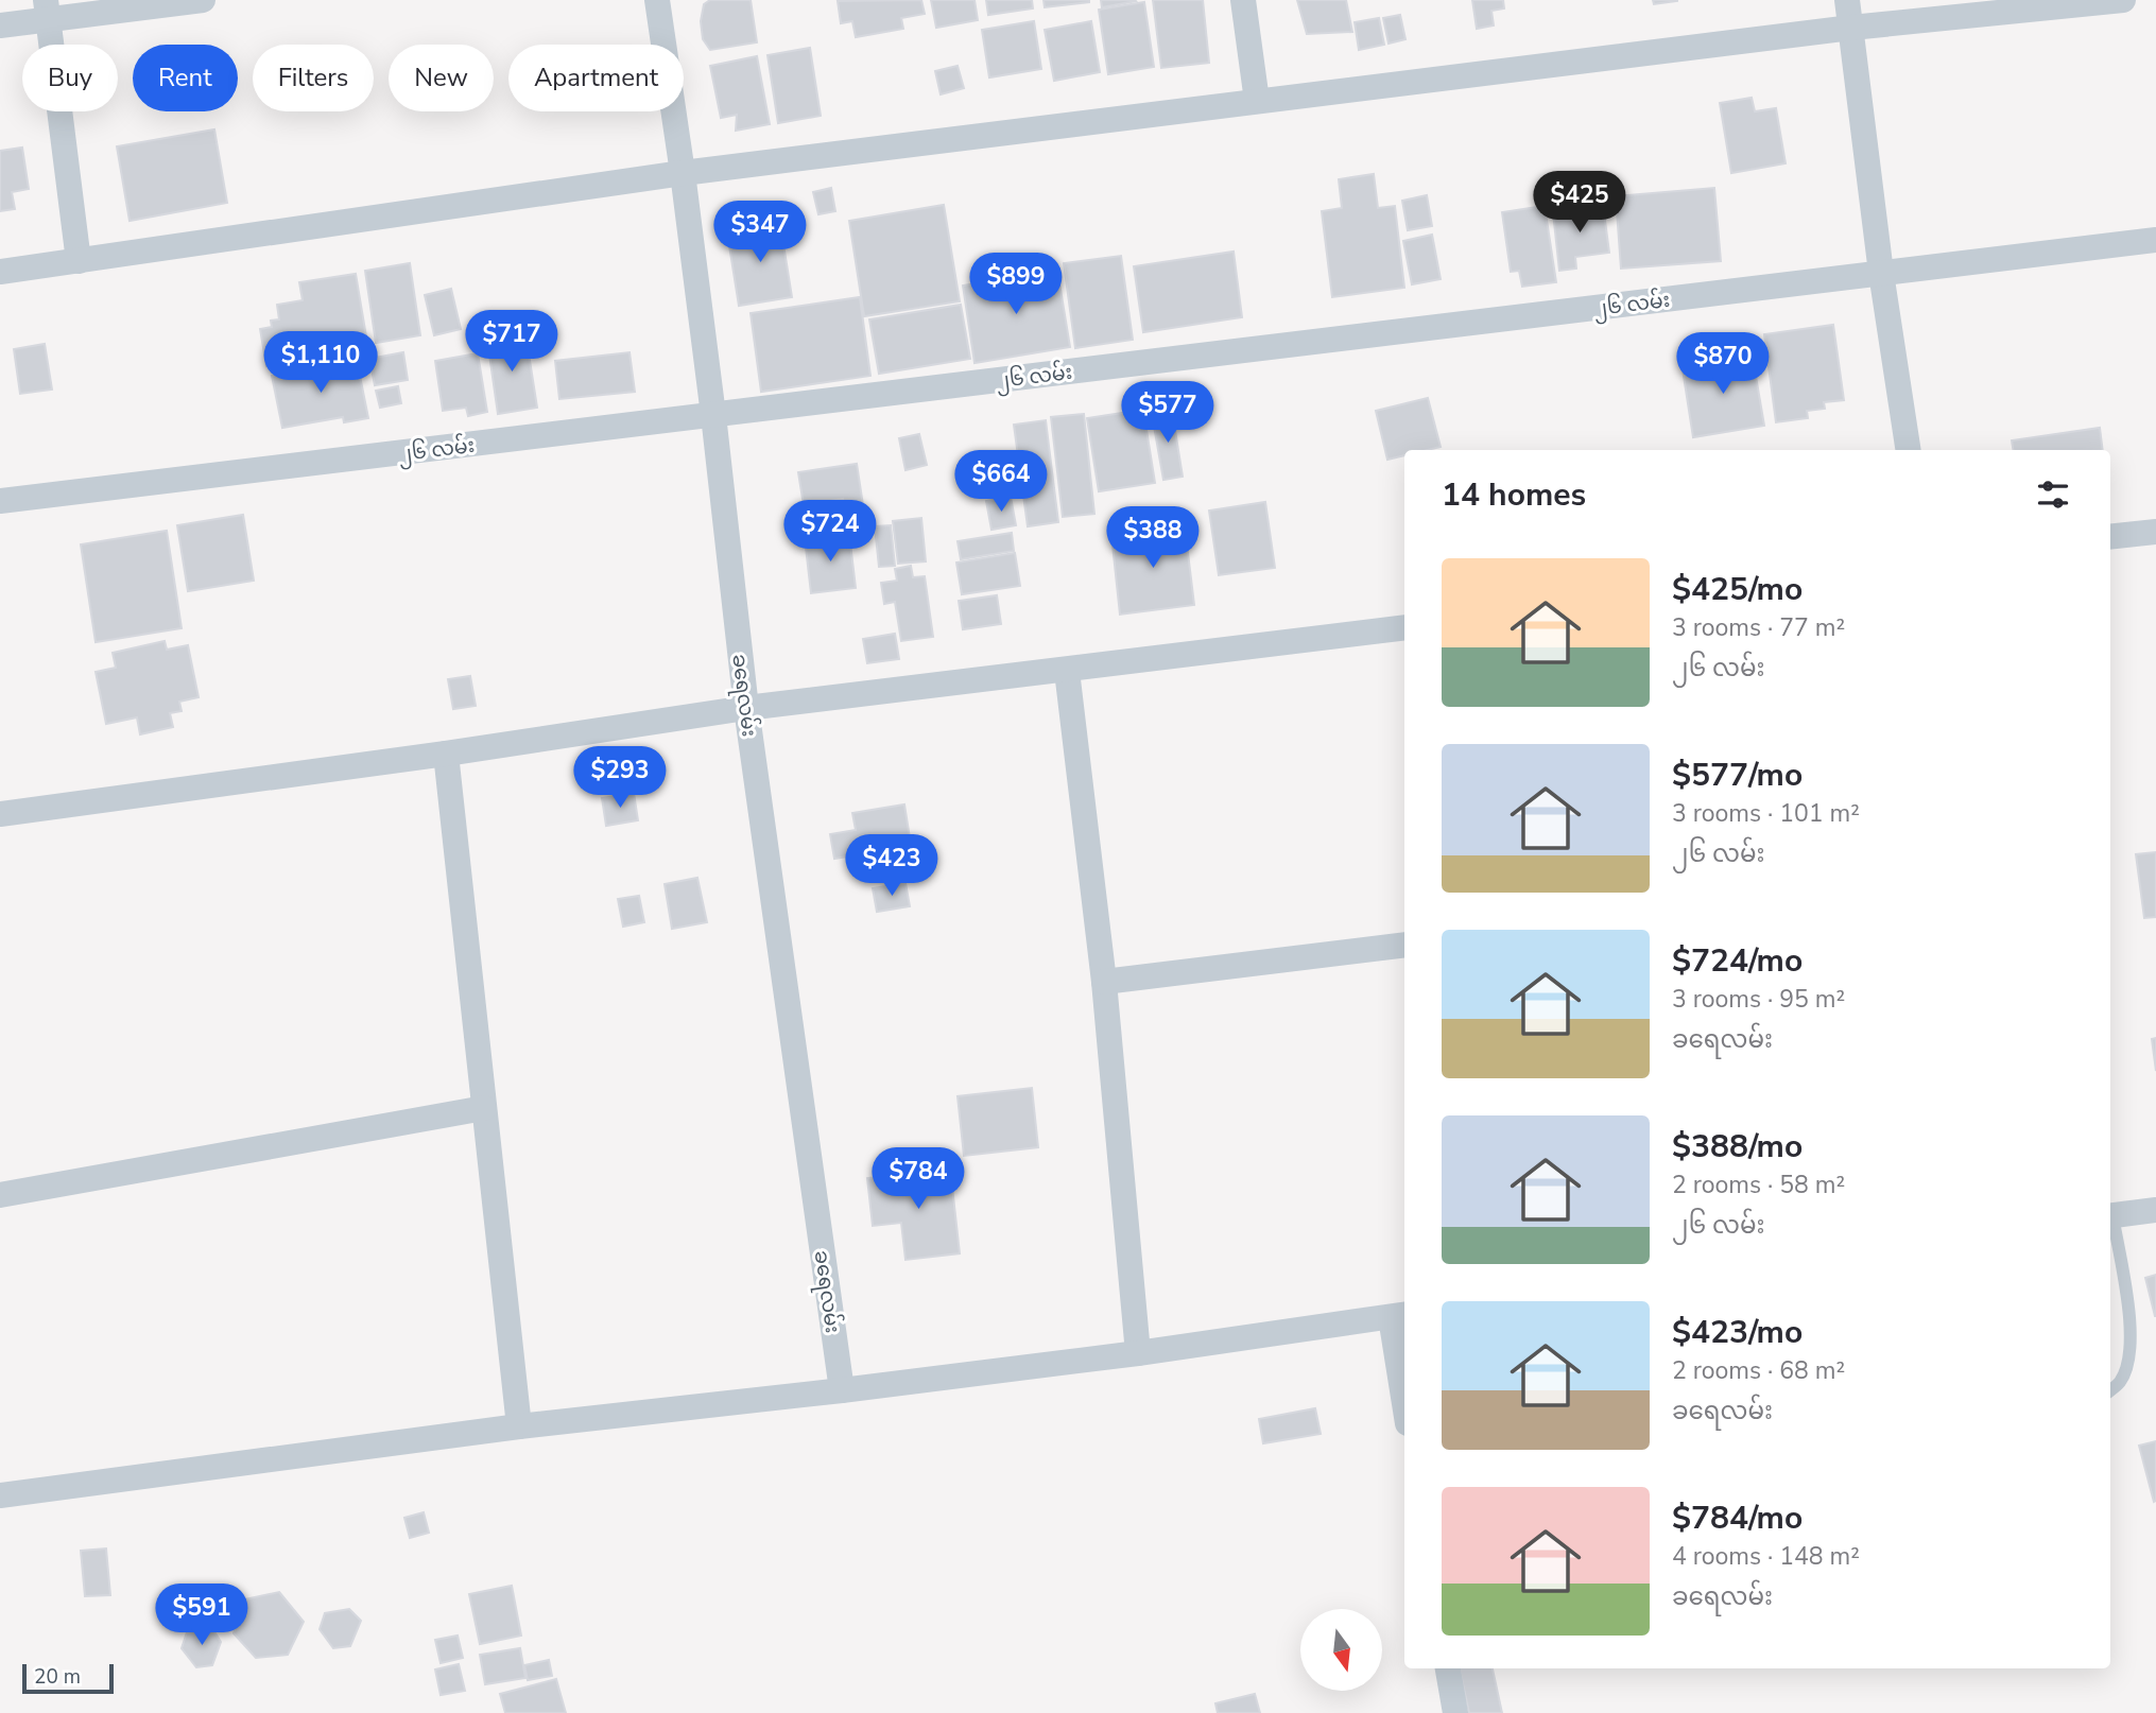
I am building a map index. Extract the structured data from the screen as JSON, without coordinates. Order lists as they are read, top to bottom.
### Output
{
  "streets": {
    "street": ["၂၆ လမ်း", "ခရေလမ်း"]
  },
  "crossings": [
    ["၂၆ လမ်း", "ခရေလမ်း"]
  ],
  "scale_bar": "20 m",
  "north": "bottom",
  "page": {
    "chip": [
      "Buy",
      "Rent",
      "Filters",
      "New",
      "Apartment"
    ],
    "price": [
      "$425",
      "$347",
      "$899",
      "$717",
      "$1,110",
      "$870",
      "$577",
      "$664",
      "$724",
      "$388",
      "$293",
      "$423",
      "$784",
      "$591"
    ],
    "heading": "14 homes",
    "list": [
      {
        "name": "$425/mo",
        "note": "3 rooms · 77 m² · ၂၆ လမ်း"
      },
      {
        "name": "$577/mo",
        "note": "3 rooms · 101 m² · ၂၆ လမ်း"
      },
      {
        "name": "$724/mo",
        "note": "3 rooms · 95 m² · ခရေလမ်း"
      },
      {
        "name": "$388/mo",
        "note": "2 rooms · 58 m² · ၂၆ လမ်း"
      },
      {
        "name": "$423/mo",
        "note": "2 rooms · 68 m² · ခရေလမ်း"
      },
      {
        "name": "$784/mo",
        "note": "4 rooms · 148 m² · ခရေလမ်း"
      }
    ],
    "scale": "20 m"
  }
}
